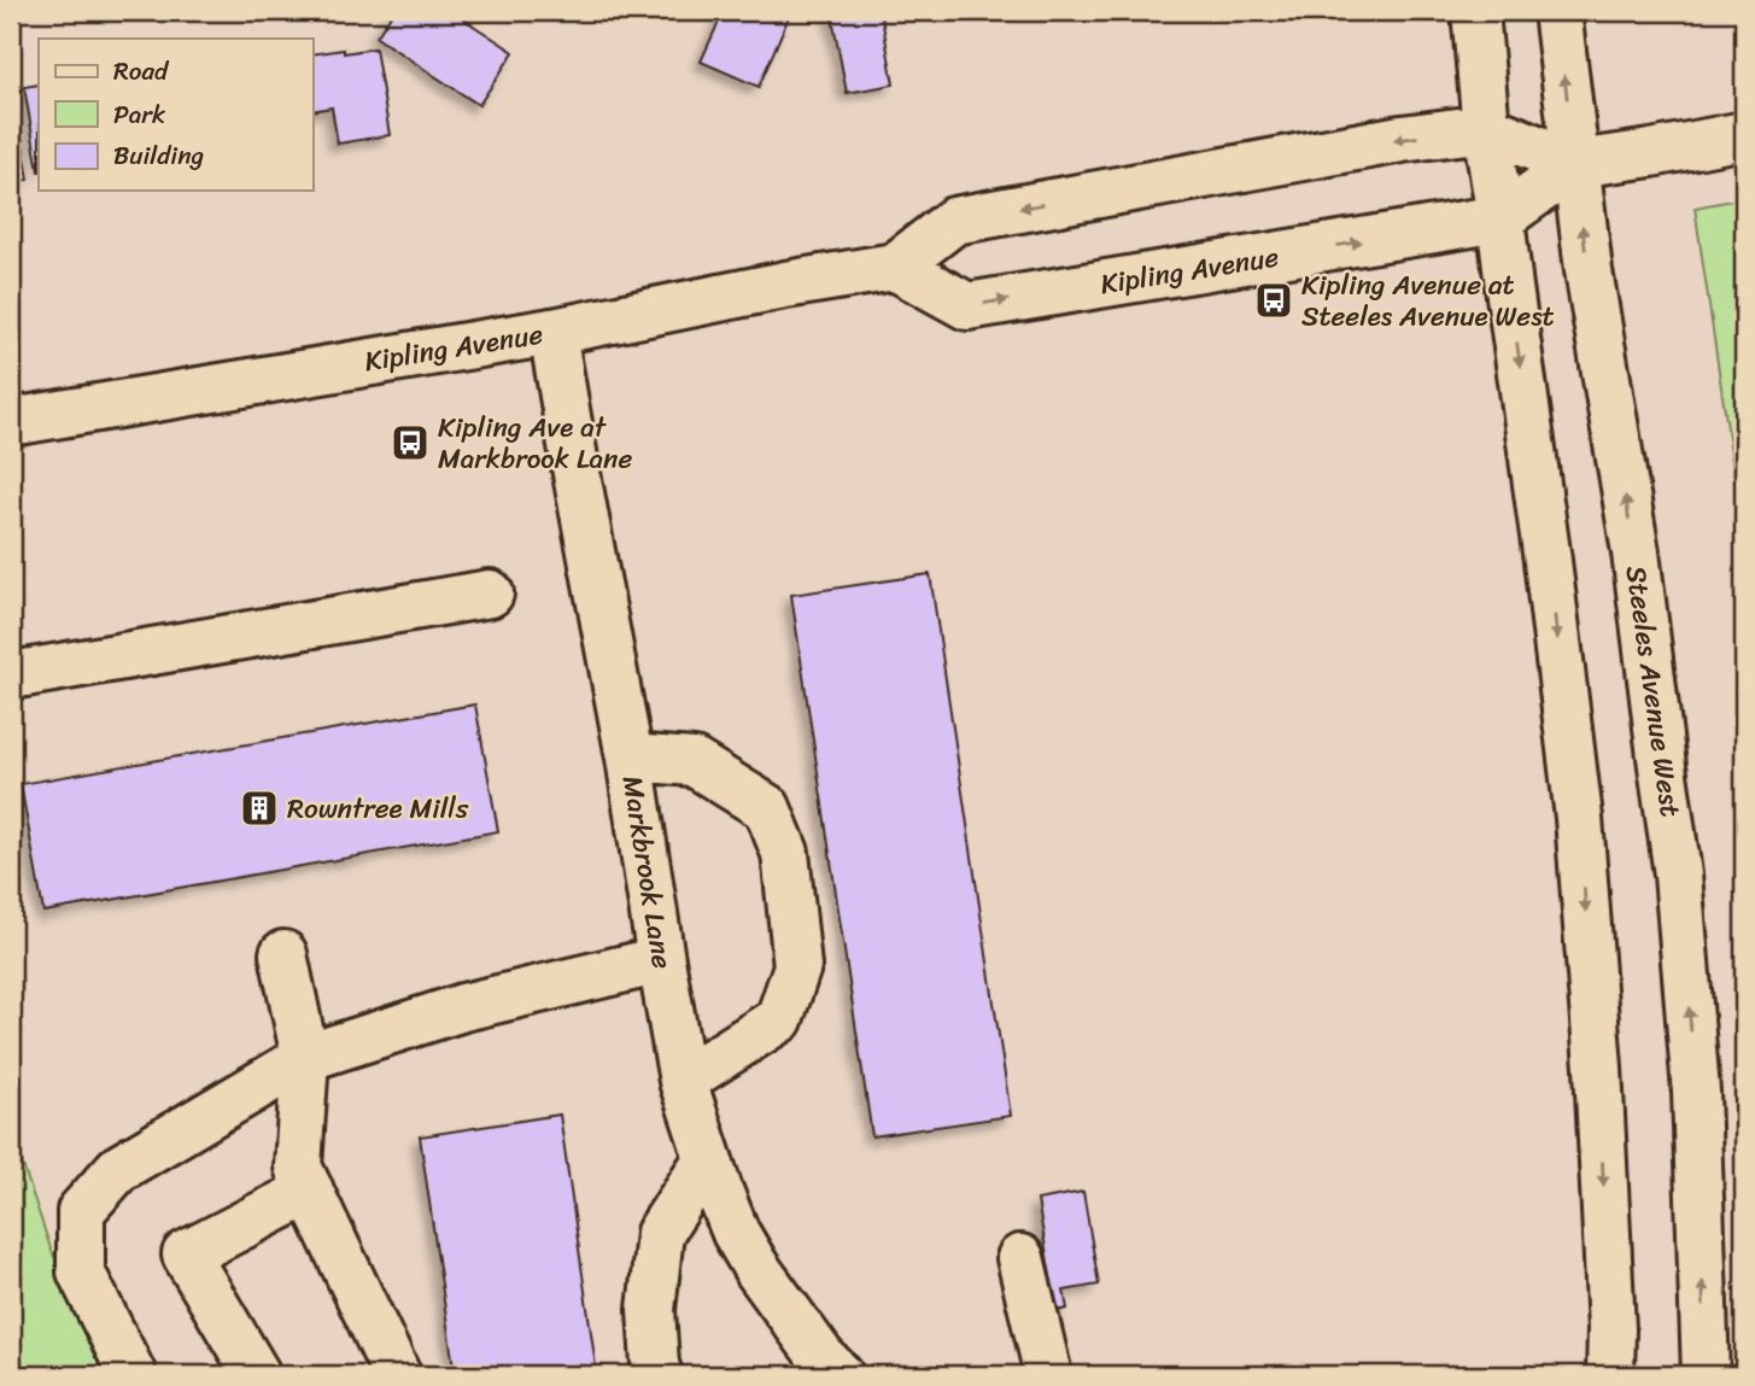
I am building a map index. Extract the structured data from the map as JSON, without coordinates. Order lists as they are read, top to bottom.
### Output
{
  "streets": {
    "main road": ["Kipling Avenue", "Steeles Avenue West", "Markbrook Lane"]
  },
  "crossings": [
    ["Kipling Avenue", "Steeles Avenue West"],
    ["Kipling Avenue", "Markbrook Lane"]
  ],
  "places": {
    "bus stop": ["Kipling Avenue at Steeles Avenue West", "Kipling Ave at Markbrook Lane"],
    "building": ["Rowntree Mills"]
  },
  "legend": ["Road", "Park", "Building"]
}
